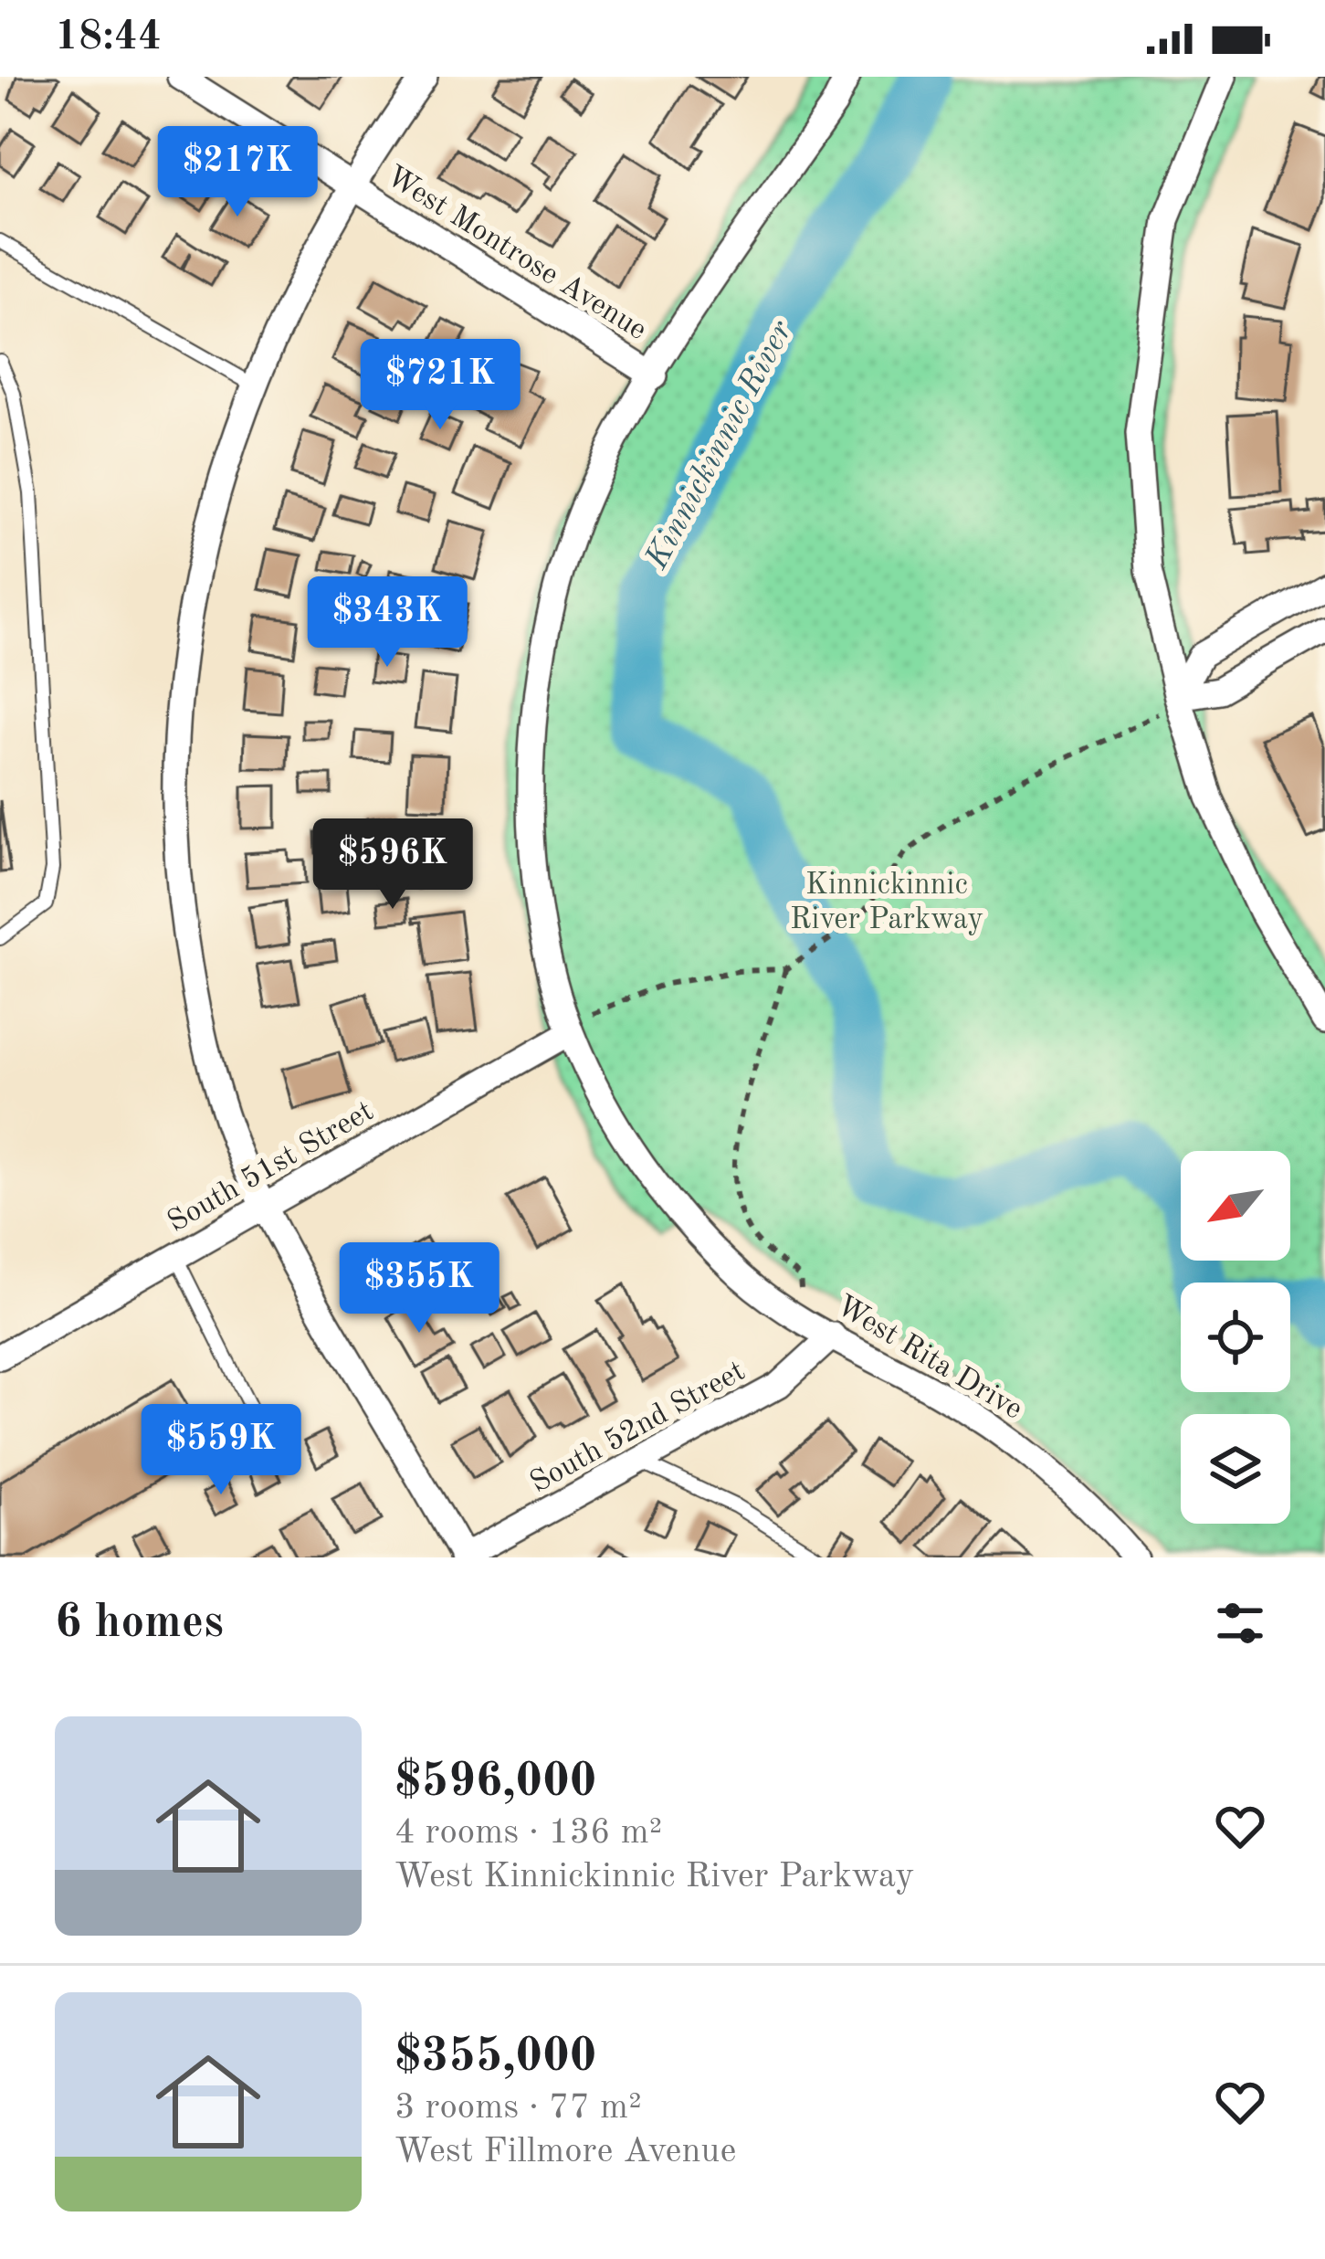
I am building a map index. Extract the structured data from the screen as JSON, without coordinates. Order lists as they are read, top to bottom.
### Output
{
  "streets": {
    "street": [
      "West Montrose Avenue",
      "South 51st Street",
      "West Rita Drive",
      "South 52nd Street"
    ]
  },
  "crossings": [
    ["West Montrose Avenue", "West Rita Drive"],
    ["South 51st Street", "West Rita Drive"],
    ["West Rita Drive", "South 52nd Street"]
  ],
  "water": ["Kinnickinnic River"],
  "parks": ["Kinnickinnic River Parkway"],
  "north": "bottom left",
  "page": {
    "status": "18:44",
    "price": [
      "$217K",
      "$721K",
      "$343K",
      "$596K",
      "$355K",
      "$559K"
    ],
    "heading": "6 homes",
    "list": [
      {
        "name": "$596,000",
        "note": "4 rooms · 136 m² · West Kinnickinnic River Parkway"
      },
      {
        "name": "$355,000",
        "note": "3 rooms · 77 m² · West Fillmore Avenue"
      }
    ]
  }
}
